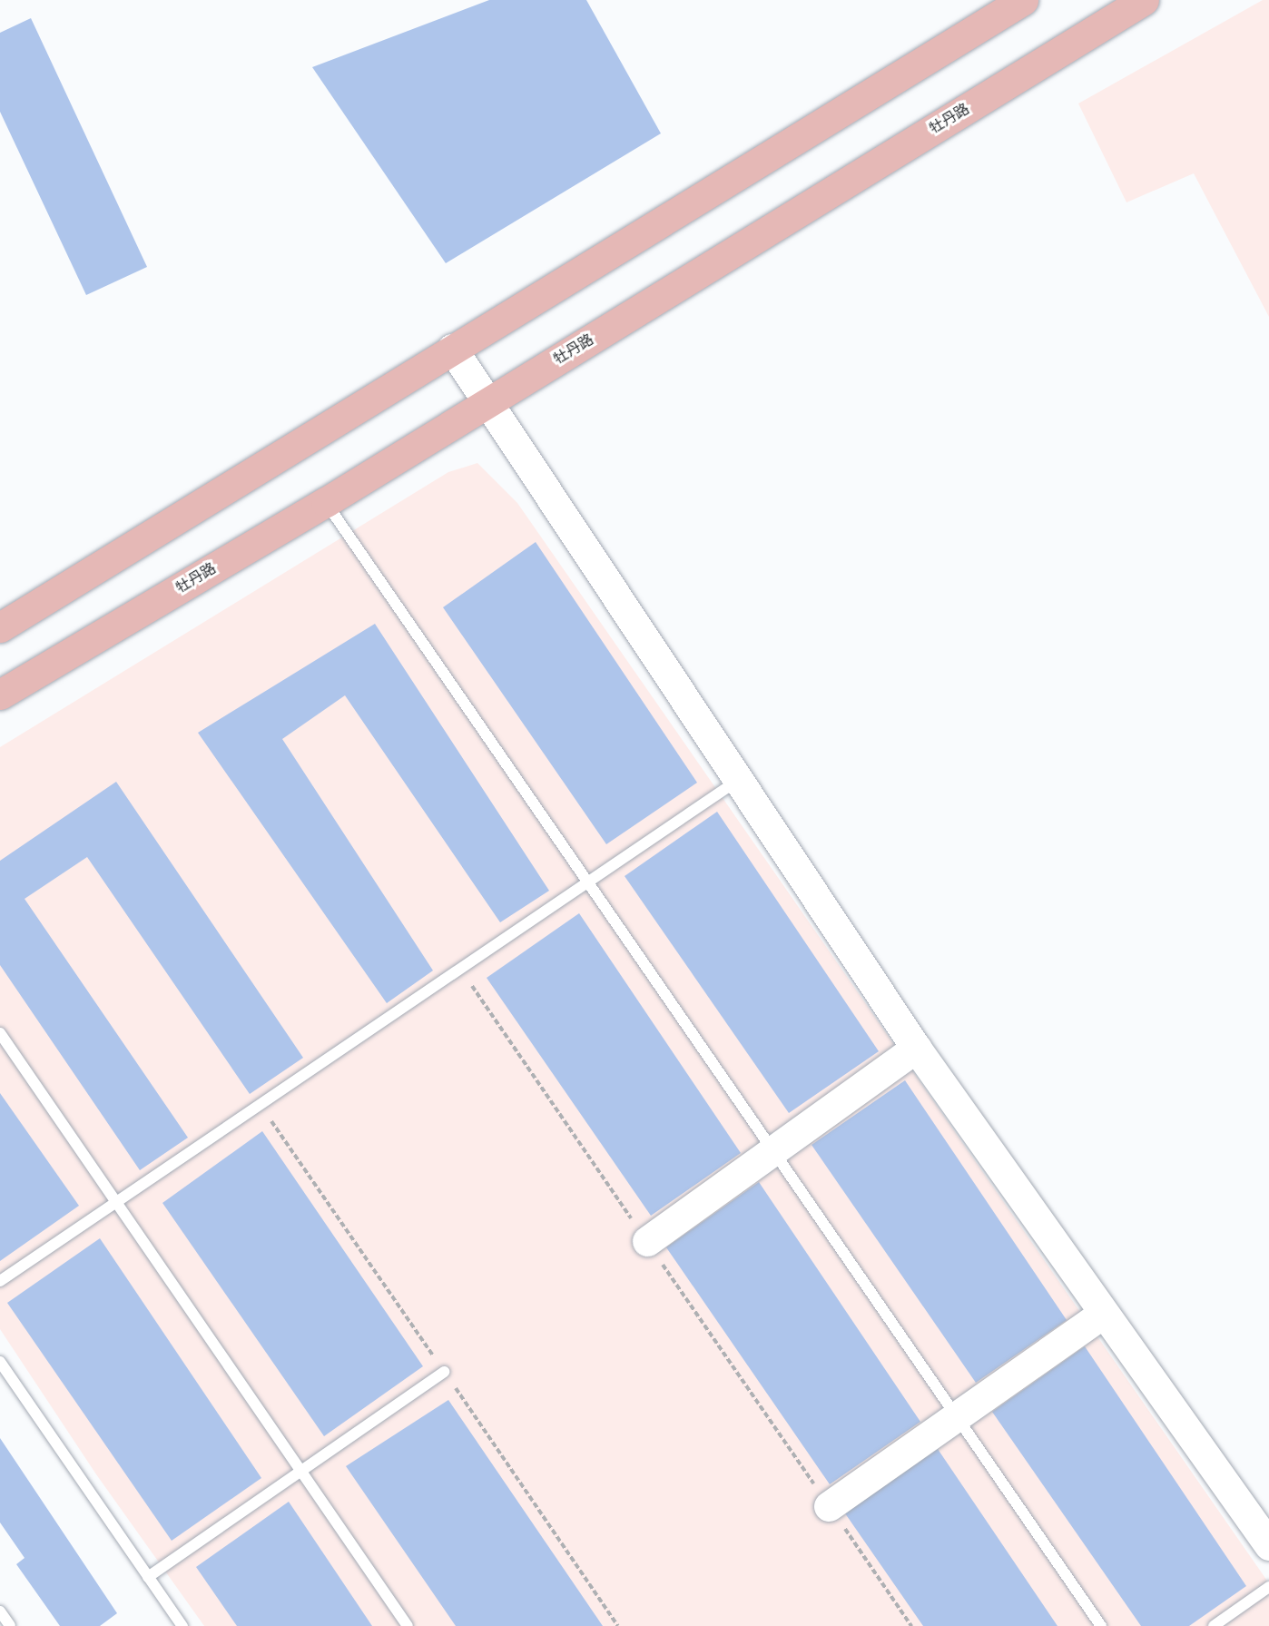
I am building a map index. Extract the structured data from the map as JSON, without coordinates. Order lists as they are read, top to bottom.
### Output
{
  "streets": {
    "main road": ["牡丹路"]
  }
}
